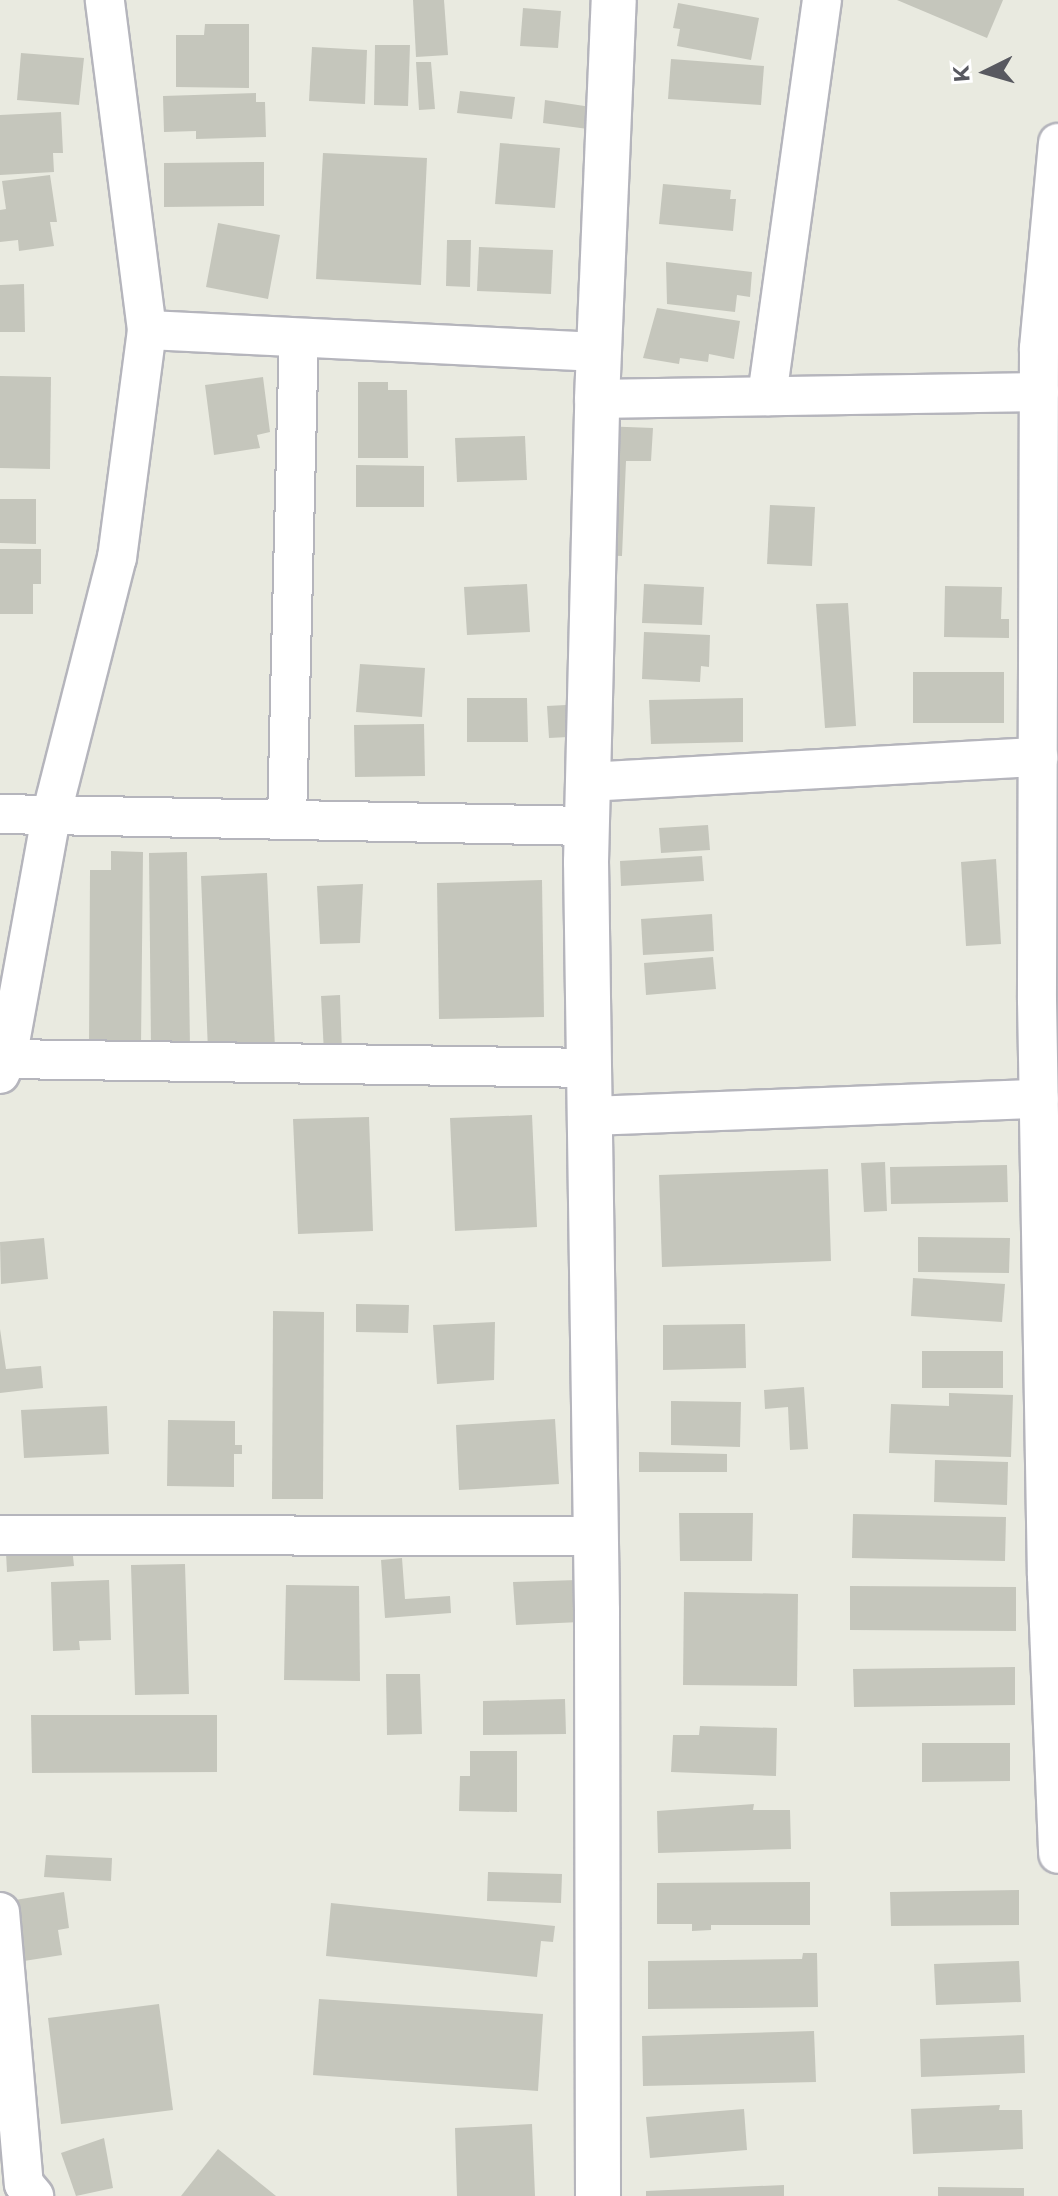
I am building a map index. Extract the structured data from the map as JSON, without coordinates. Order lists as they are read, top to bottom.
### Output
{
  "north": "left"
}
